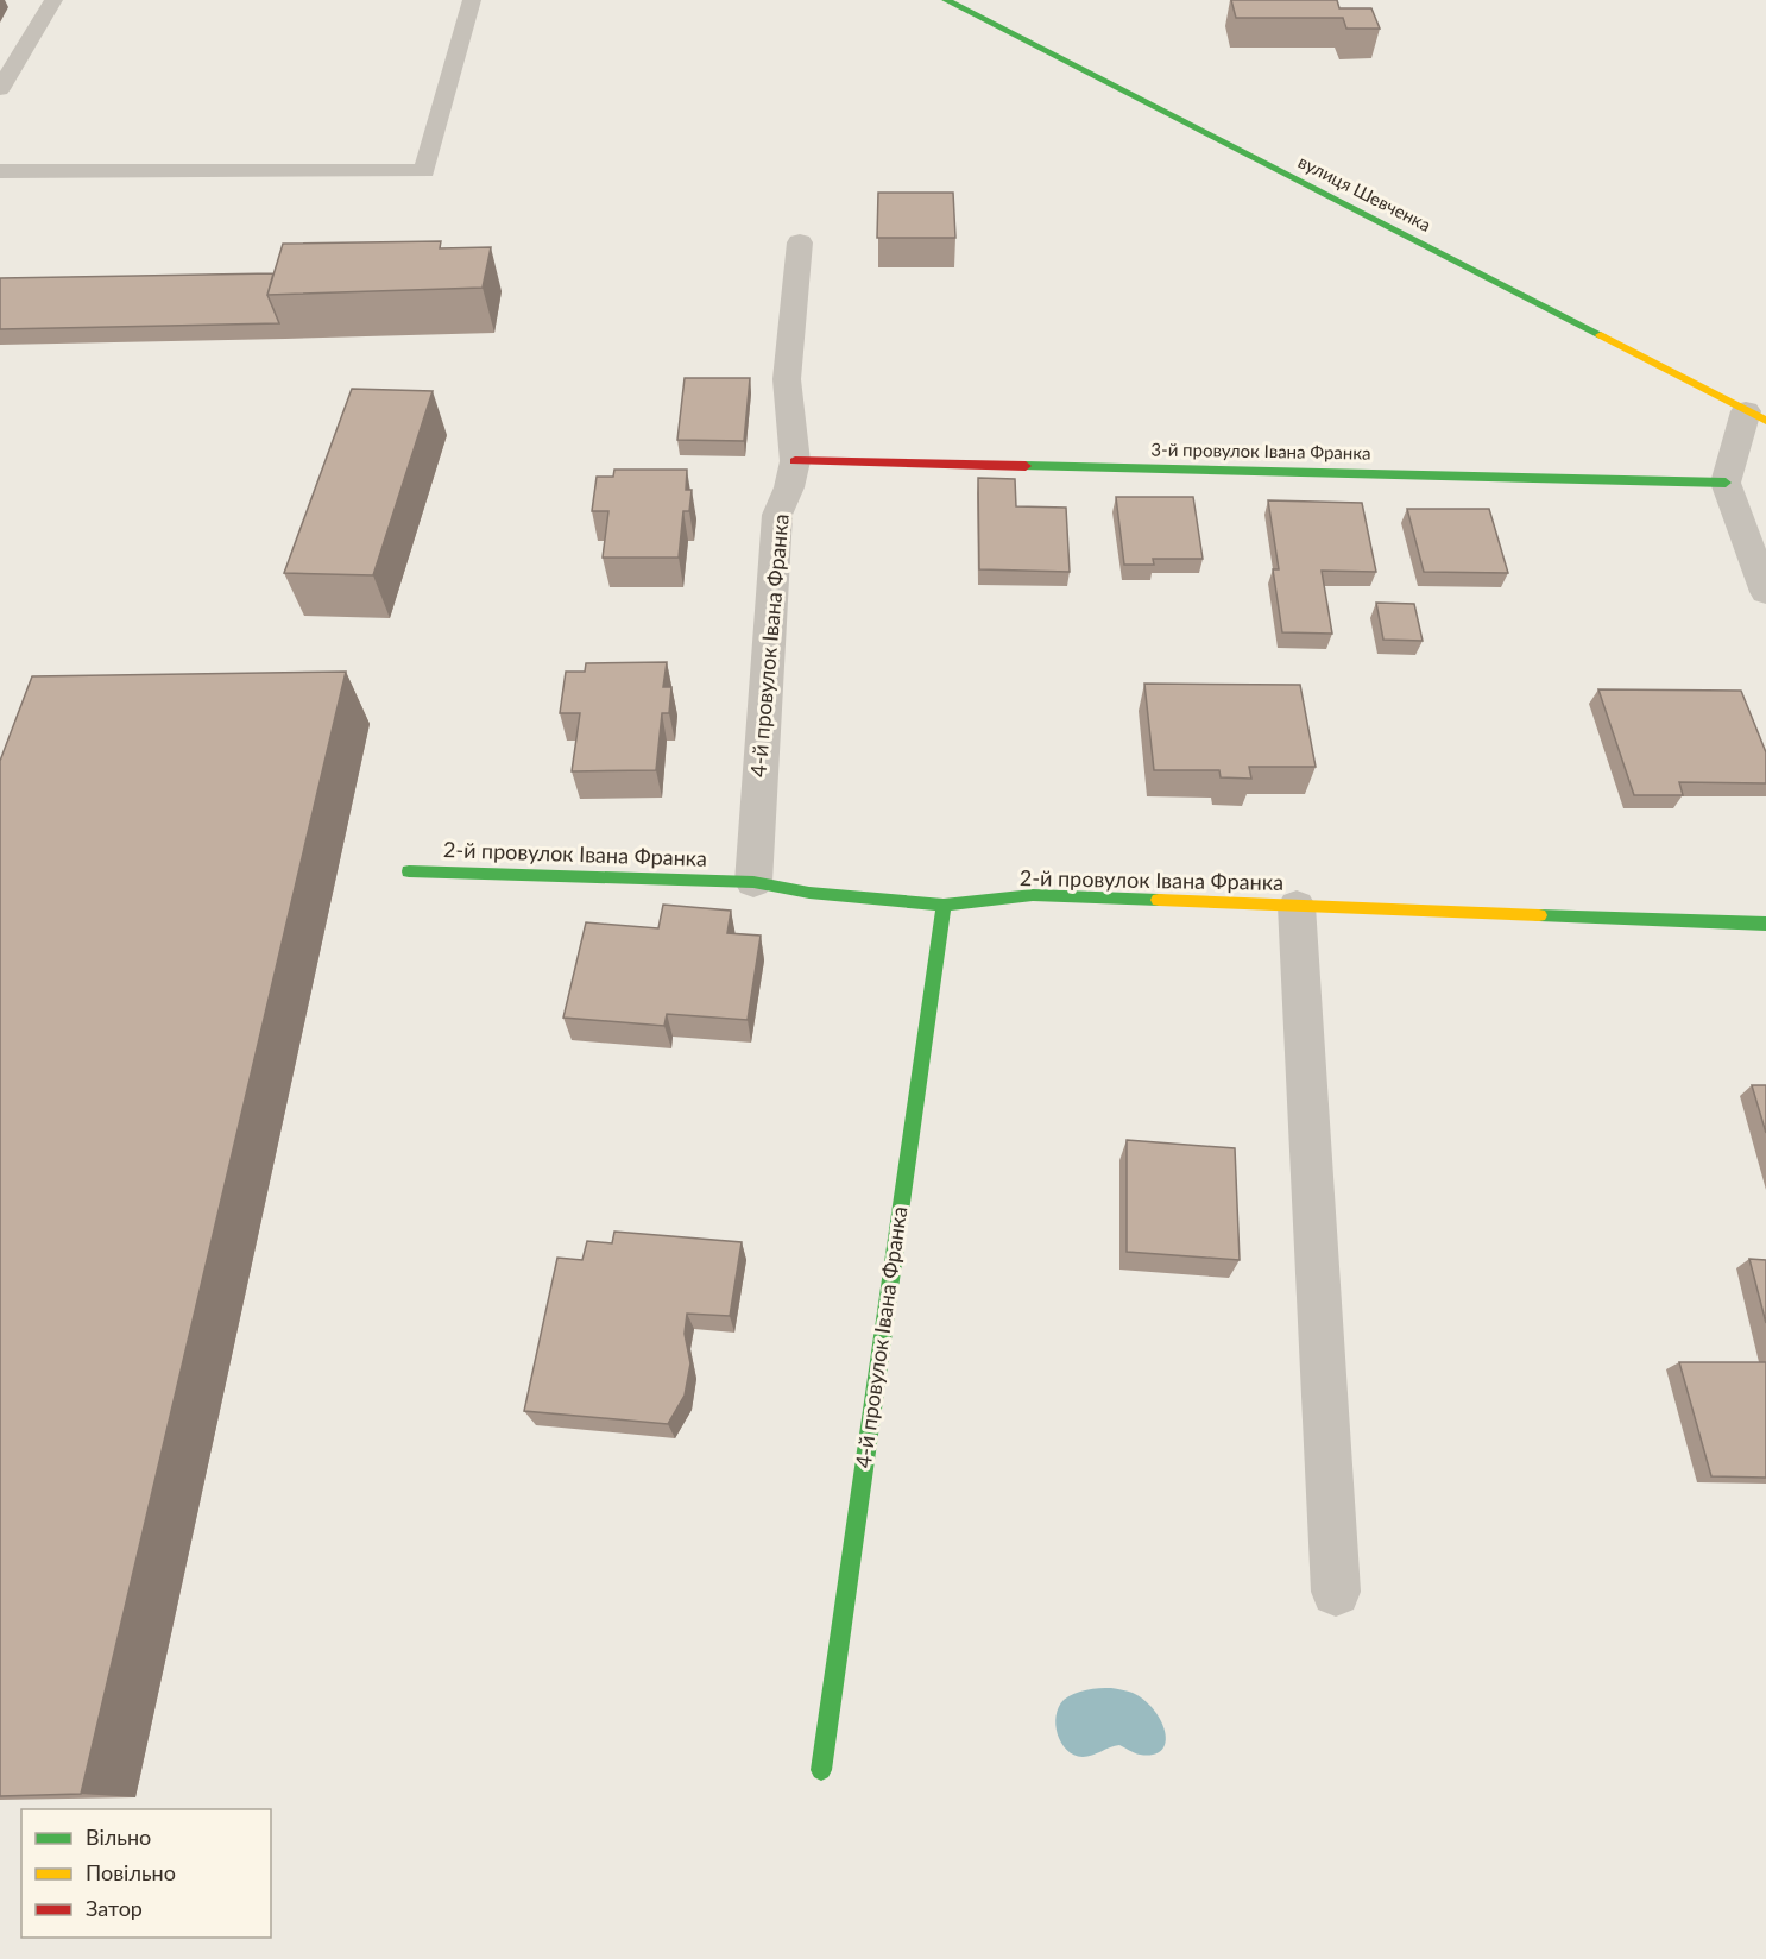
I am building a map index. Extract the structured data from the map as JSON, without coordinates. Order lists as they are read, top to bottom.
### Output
{
  "streets": {
    "street": [
      "вулиця Шевченка",
      "3-й провулок Івана Франка",
      "4-й провулок Івана Франка",
      "2-й провулок Івана Франка"
    ]
  },
  "crossings": [
    ["3-й провулок Івана Франка", "4-й провулок Івана Франка"],
    ["4-й провулок Івана Франка", "2-й провулок Івана Франка"]
  ],
  "legend": ["Вільно", "Повільно", "Затор"]
}
